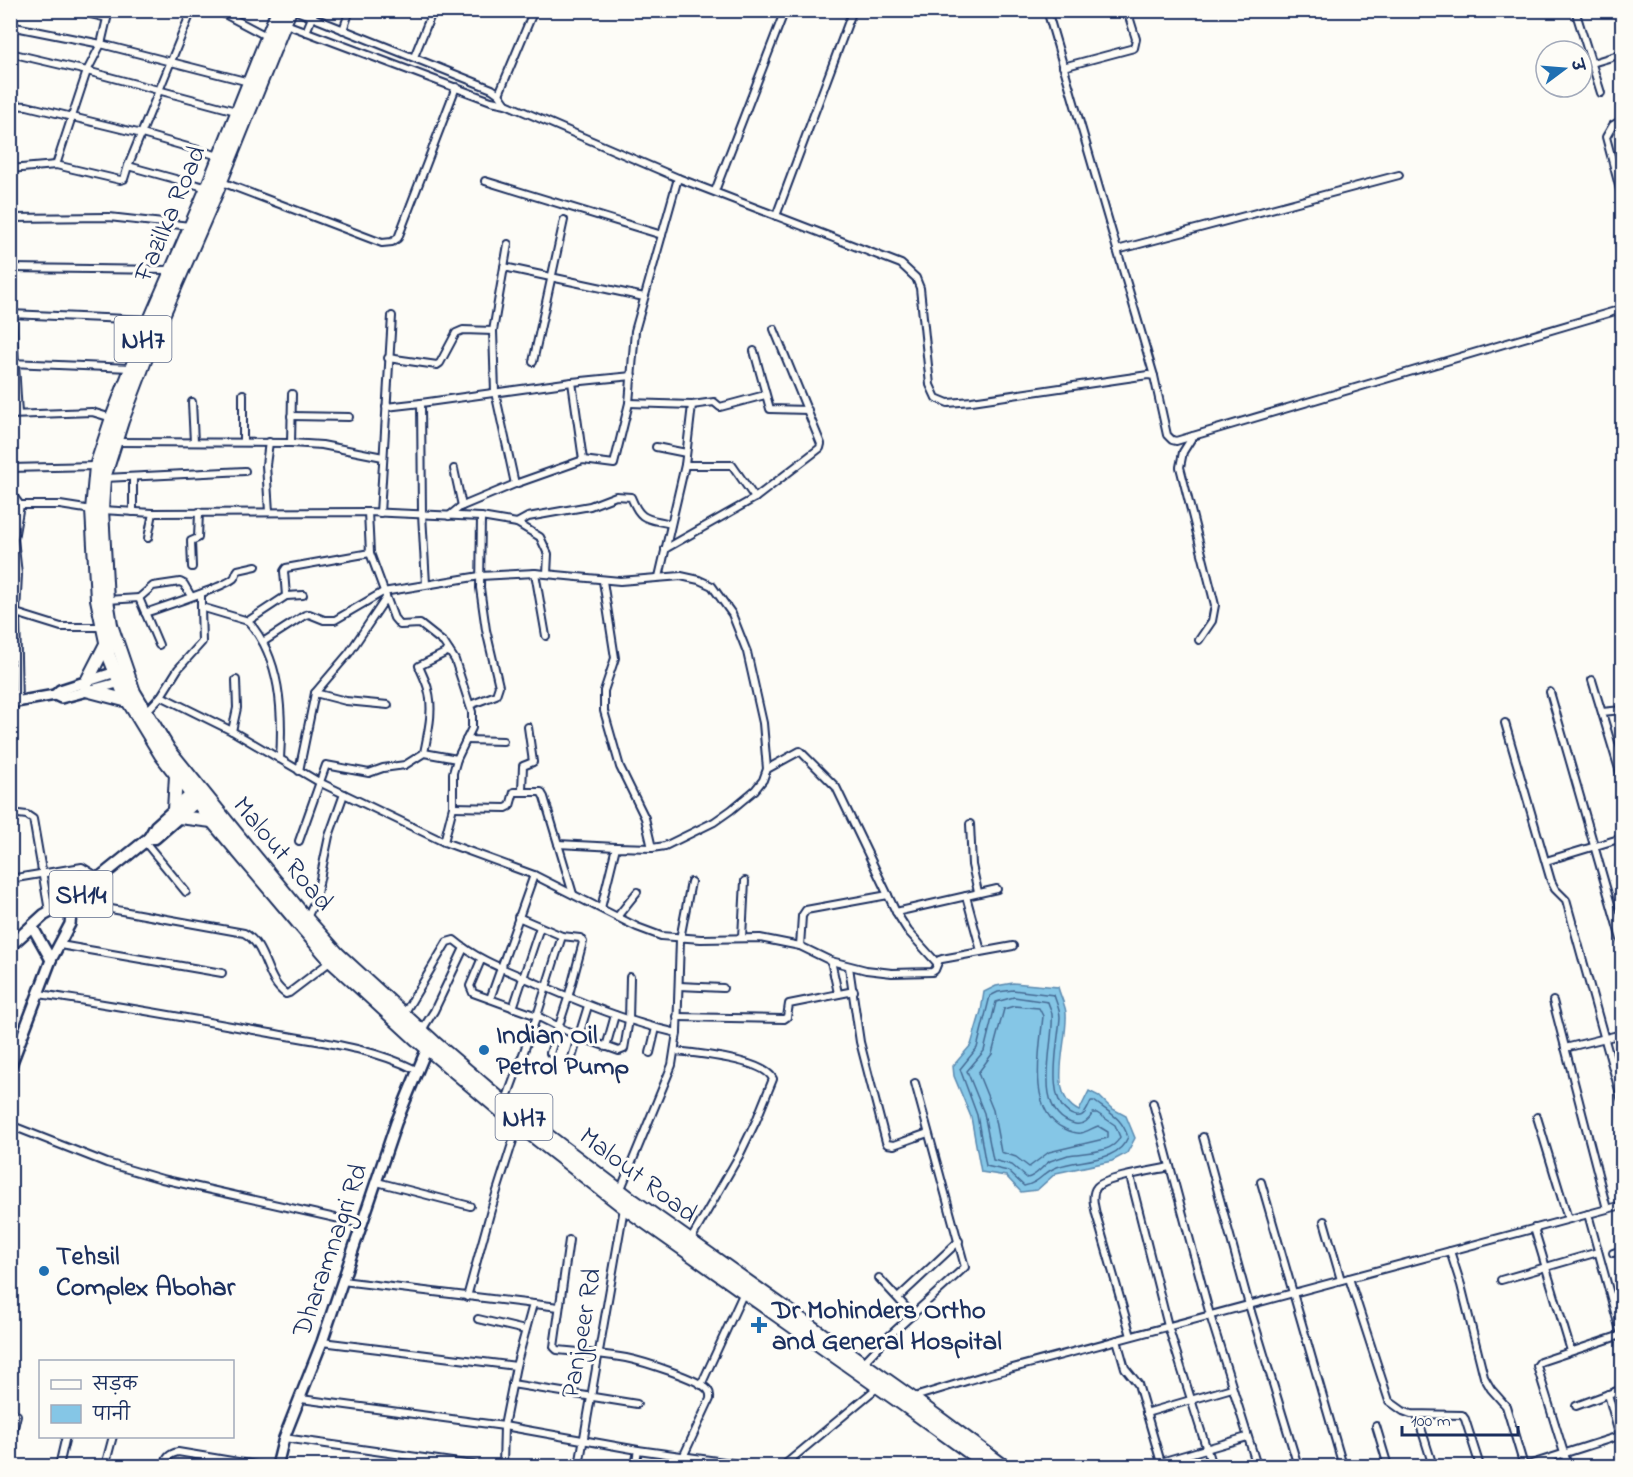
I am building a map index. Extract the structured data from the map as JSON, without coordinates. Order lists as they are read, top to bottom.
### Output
{
  "streets": {
    "highway": ["Fazilka Road", "NH7", "Malout Road"],
    "main road": ["SH14"],
    "street": ["Dharamnagri Rd", "Panjpeer Rd"]
  },
  "crossings": [
    ["Fazilka Road", "Malout Road"],
    ["Malout Road", "SH14"],
    ["Malout Road", "Dharamnagri Rd"],
    ["Malout Road", "Panjpeer Rd"]
  ],
  "places": {
    "other": ["Indian Oil Petrol Pump", "Tehsil Complex Abohar"],
    "health": ["Dr Mohinders Ortho and General Hospital"]
  },
  "legend": ["सड़क", "पानी"],
  "scale_bar": "100 m",
  "north": "right"
}
